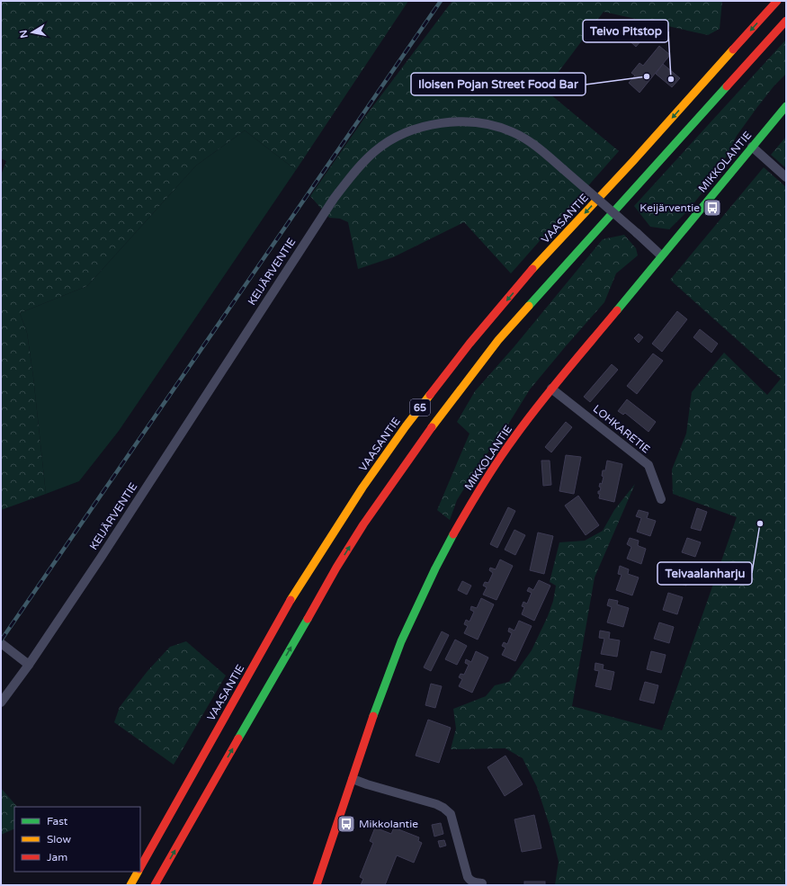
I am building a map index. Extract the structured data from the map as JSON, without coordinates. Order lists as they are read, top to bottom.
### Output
{
  "streets": {
    "main road": ["MIKKOLANTIE", "VAASANTIE", "65"],
    "street": ["KEIJÄRVENTIE", "LOHKARETIE"]
  },
  "crossings": [
    ["MIKKOLANTIE", "KEIJÄRVENTIE"],
    ["MIKKOLANTIE", "LOHKARETIE"]
  ],
  "places": {
    "other": ["Iloisen Pojan Street Food Bar", "Teivo Pitstop", "Teivaalanharju"],
    "bus stop": ["Keijärventie", "Mikkolantie"]
  },
  "legend": ["Fast", "Slow", "Jam"],
  "north": "left"
}
